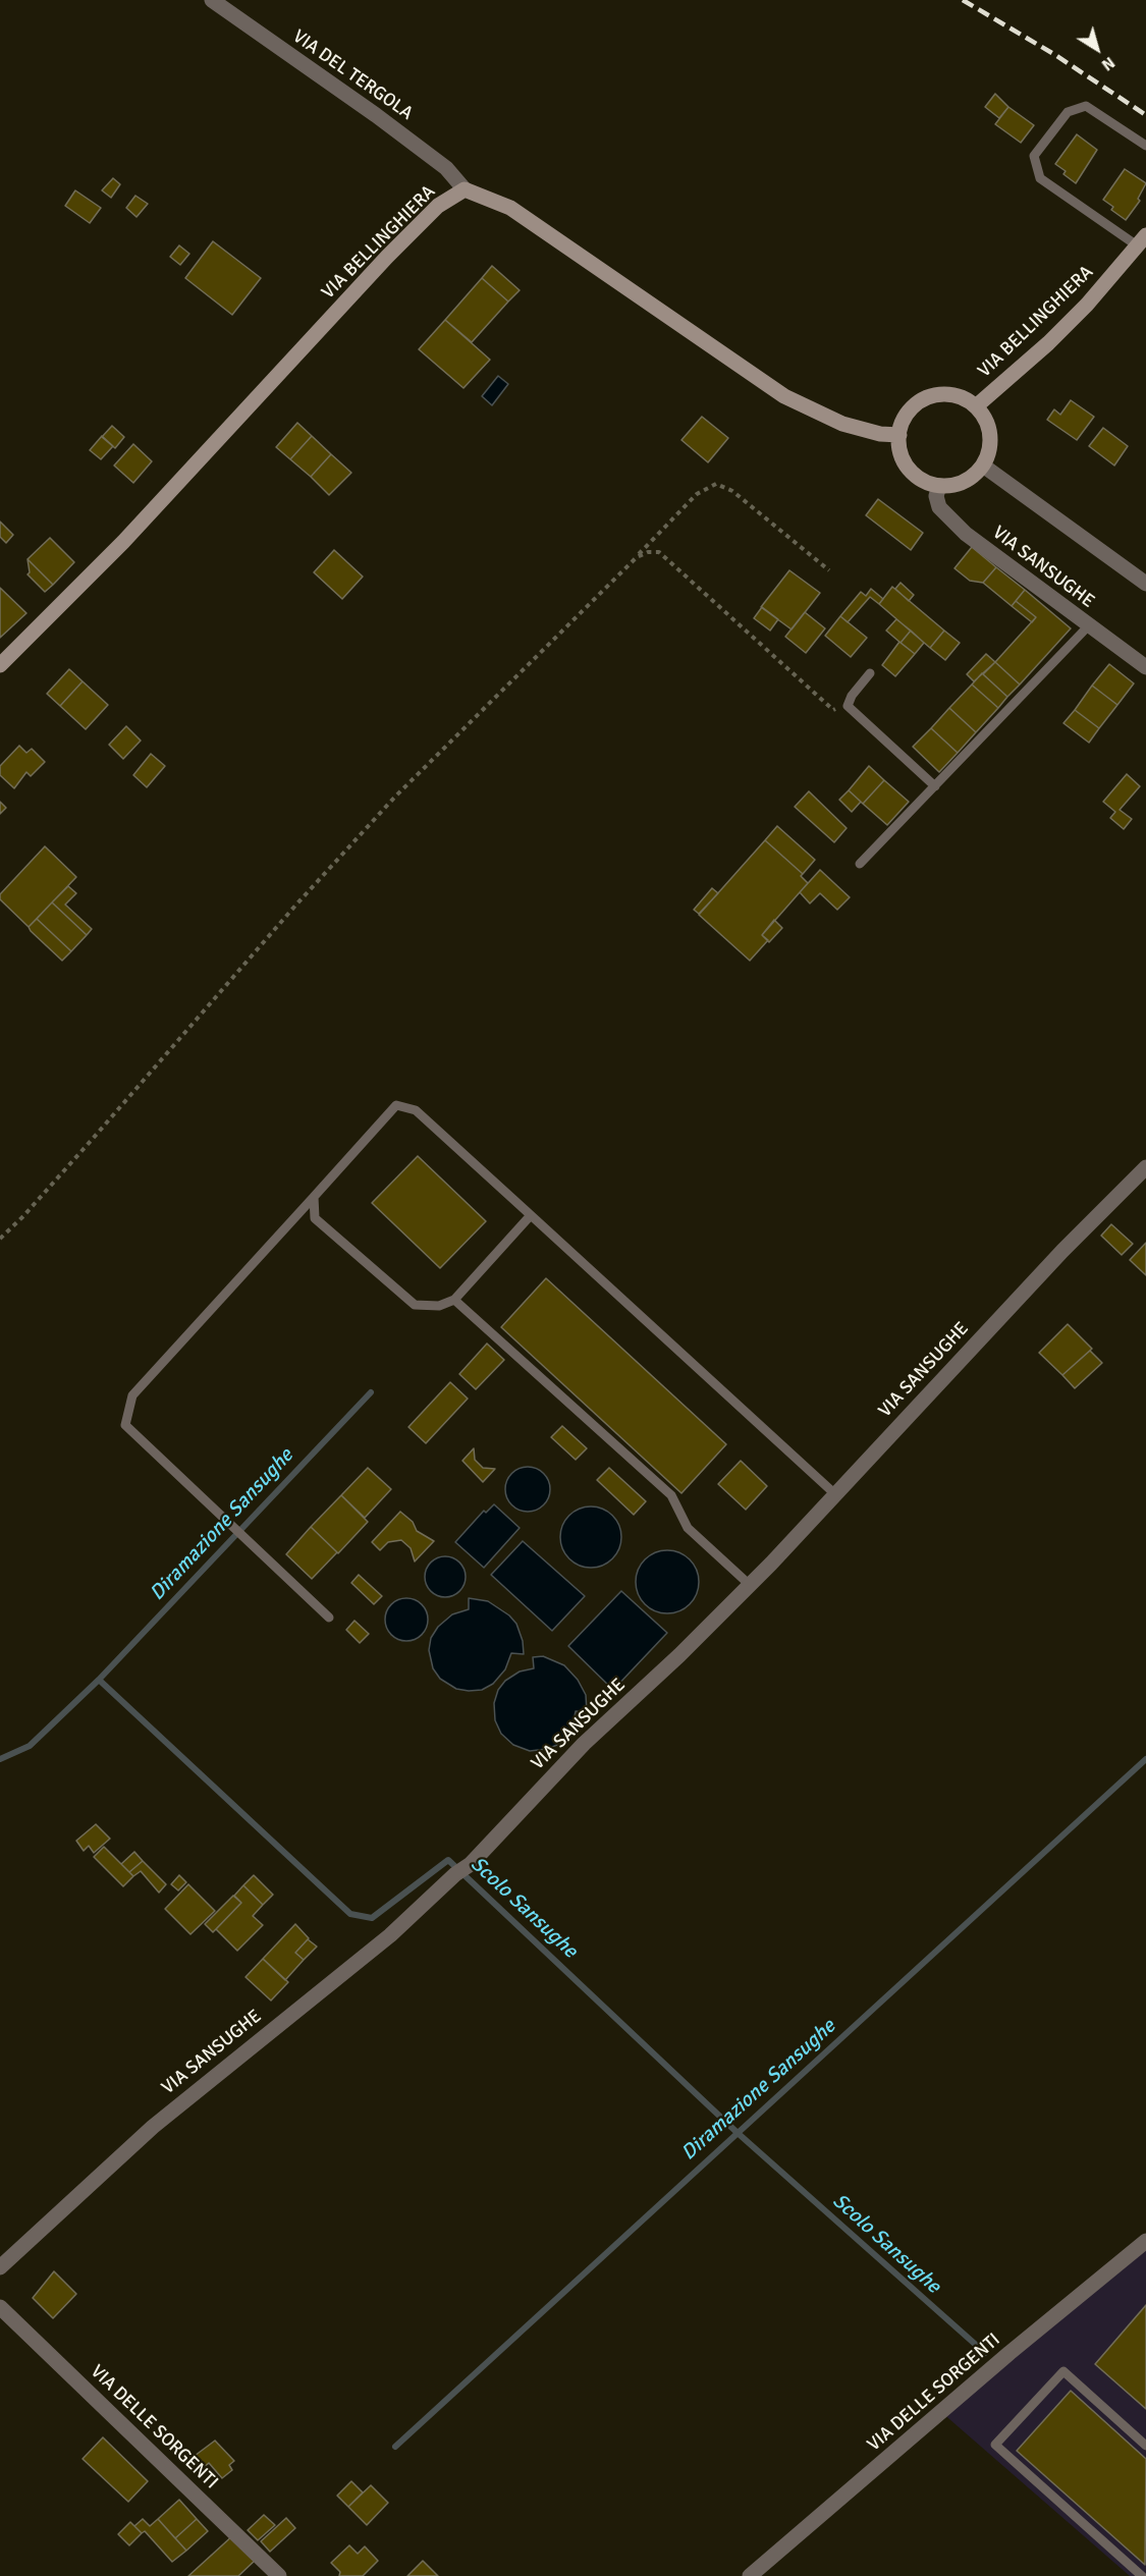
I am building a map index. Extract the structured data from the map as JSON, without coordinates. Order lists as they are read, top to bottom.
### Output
{
  "streets": {
    "street": [
      "VIA DEL TERGOLA",
      "VIA BELLINGHIERA",
      "VIA SANSUGHE",
      "VIA DELLE SORGENTI"
    ]
  },
  "crossings": [
    ["VIA DEL TERGOLA", "VIA BELLINGHIERA"],
    ["VIA BELLINGHIERA", "VIA SANSUGHE"]
  ],
  "water": ["Diramazione Sansughe", "Scolo Sansughe"],
  "north": "bottom right"
}
